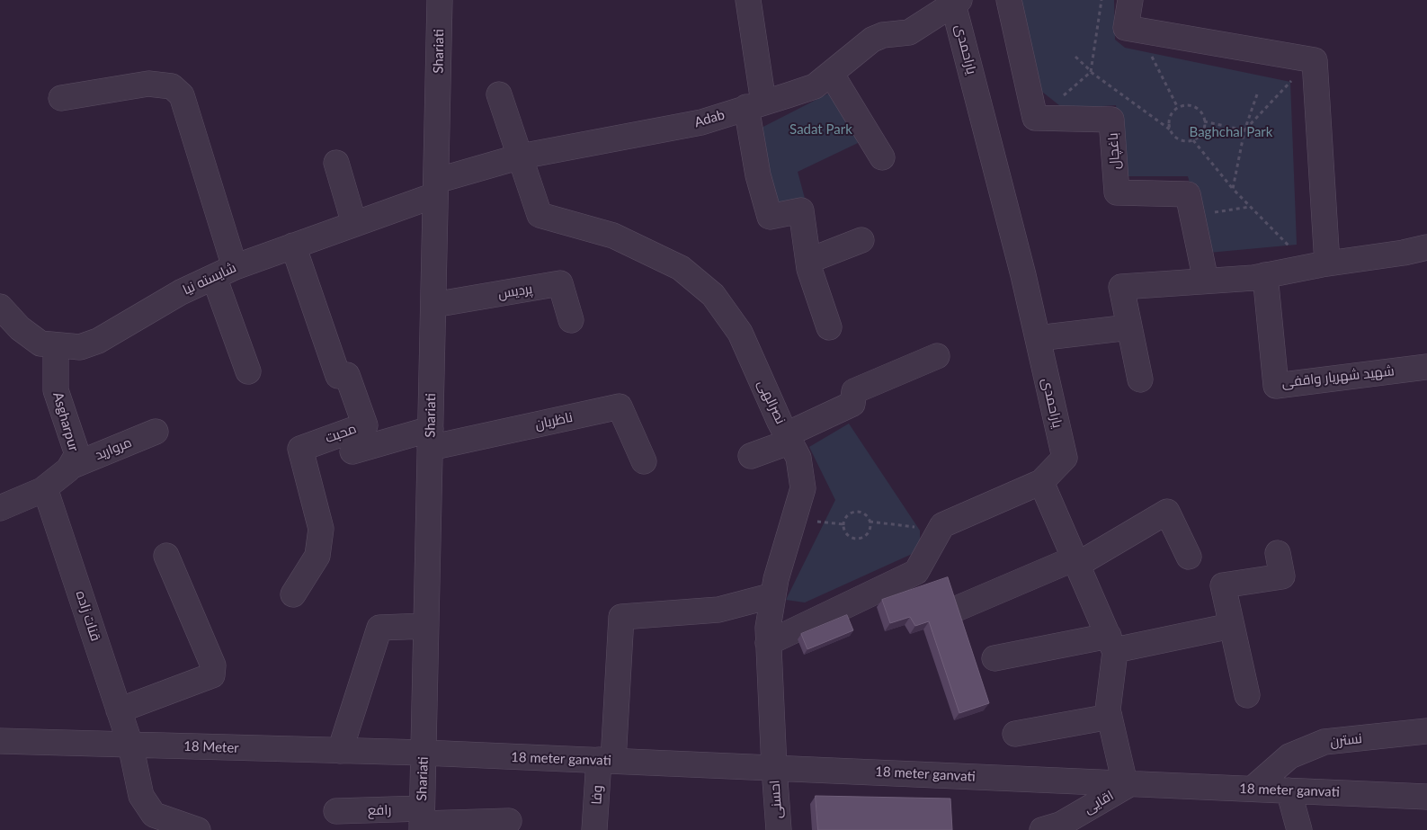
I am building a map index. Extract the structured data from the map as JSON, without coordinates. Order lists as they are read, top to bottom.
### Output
{
  "streets": {
    "street": [
      "یاراحمدی",
      "Shariati",
      "Adab",
      "باغچال",
      "شایسته نیا",
      "پردیس",
      "شهید شهریار واقفی",
      "نصرالهی",
      "ناظریان",
      "Asgharpur",
      "محبت",
      "مروارید",
      "قنات زاده",
      "نسترن",
      "18 Meter",
      "18 meter ganvati",
      "وفا",
      "احسنی",
      "اقایی",
      "رافع"
    ]
  },
  "crossings": [
    ["یاراحمدی", "Adab"],
    ["Shariati", "Adab"],
    ["Shariati", "شایسته نیا"],
    ["Shariati", "پردیس"],
    ["Shariati", "ناظریان"],
    ["Shariati", "محبت"],
    ["Shariati", "18 Meter"],
    ["Shariati", "18 meter ganvati"],
    ["Shariati", "رافع"],
    ["Adab", "شایسته نیا"],
    ["Adab", "نصرالهی"],
    ["شایسته نیا", "Asgharpur"],
    ["شایسته نیا", "محبت"],
    ["نصرالهی", "18 meter ganvati"],
    ["نصرالهی", "وفا"],
    ["نصرالهی", "احسنی"],
    ["ناظریان", "محبت"],
    ["Asgharpur", "مروارید"],
    ["Asgharpur", "قنات زاده"],
    ["قنات زاده", "18 Meter"],
    ["نسترن", "18 meter ganvati"],
    ["18 Meter", "18 meter ganvati"],
    ["18 meter ganvati", "وفا"],
    ["18 meter ganvati", "احسنی"],
    ["18 meter ganvati", "اقایی"]
  ],
  "parks": ["Sadat Park", "Baghchal Park"]
}
